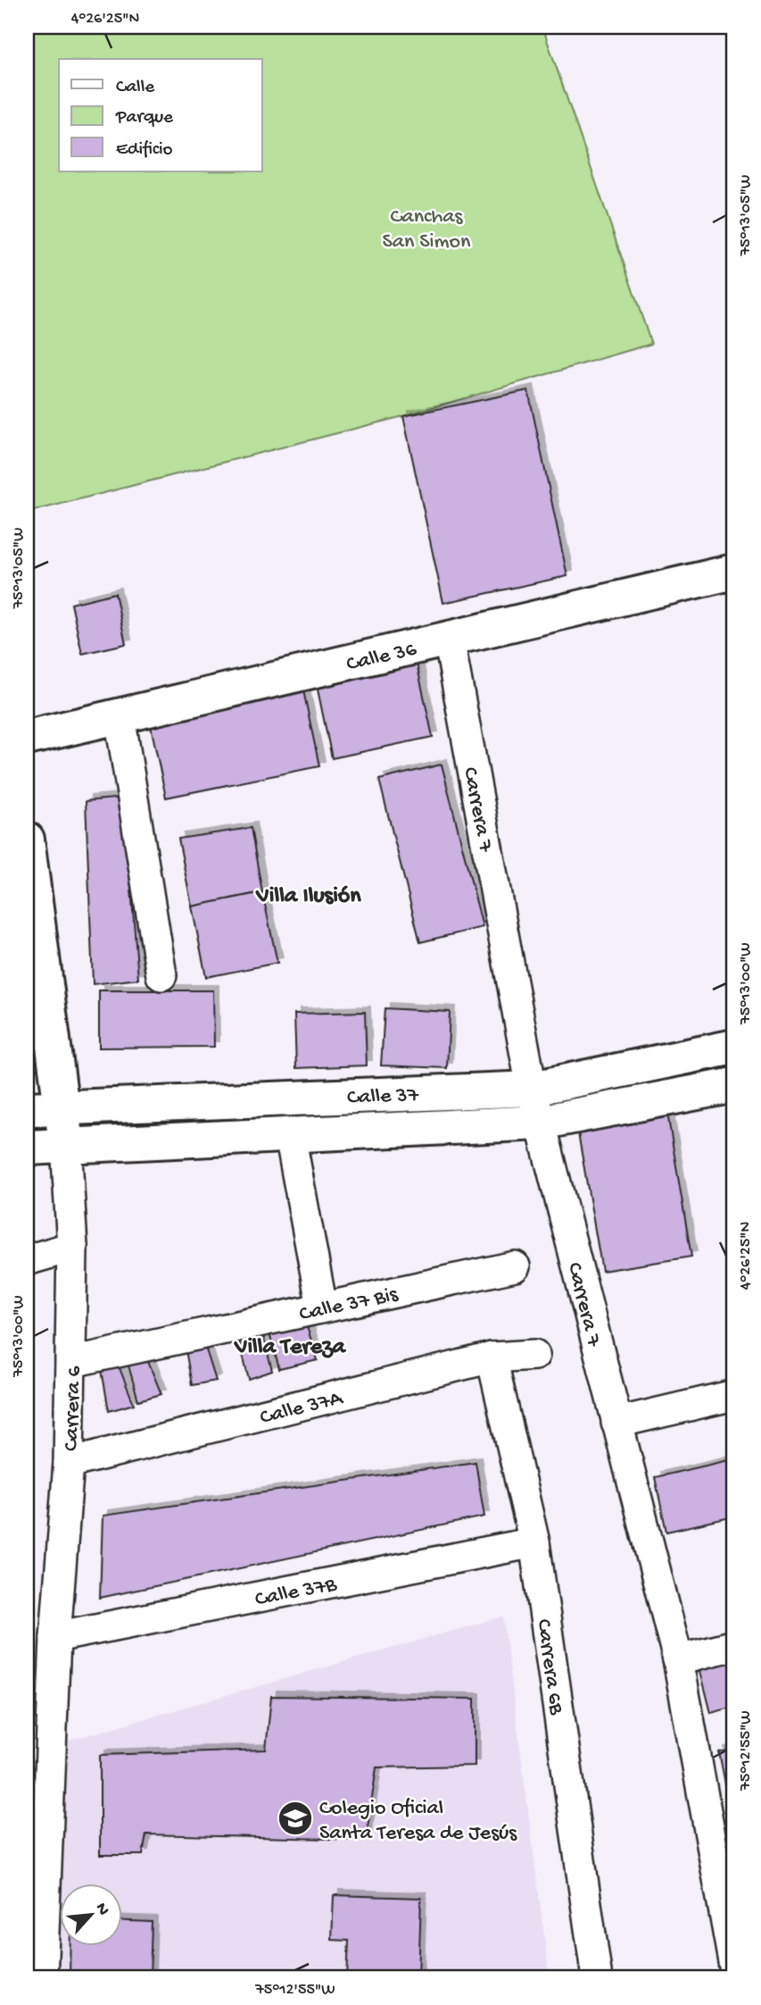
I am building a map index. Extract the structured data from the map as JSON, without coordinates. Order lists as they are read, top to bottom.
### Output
{
  "streets": {
    "main road": ["Calle 36", "Calle 37", "Carrera 6"],
    "street": [
      "Carrera 7",
      "Calle 37 Bis",
      "Calle 37A",
      "Calle 37B",
      "Carrera 6B"
    ]
  },
  "crossings": [
    ["Calle 36", "Carrera 7"],
    ["Carrera 7", "Calle 37"],
    ["Calle 37", "Carrera 6"],
    ["Calle 37 Bis", "Carrera 6"],
    ["Calle 37A", "Carrera 6"],
    ["Calle 37A", "Carrera 6B"],
    ["Carrera 6", "Calle 37B"],
    ["Calle 37B", "Carrera 6B"]
  ],
  "districts": ["Villa Ilusión", "Villa Tereza"],
  "parks": ["Canchas San Simon"],
  "places": {
    "school or university": ["Colegio Oficial Santa Teresa de Jesús"]
  },
  "legend": ["Calle", "Parque", "Edificio"],
  "north": "top right",
  "coordinates": [
    "4°26'25\"N",
    "75°13'05\"W",
    "75°13'00\"W",
    "75°12'55\"W"
  ]
}
